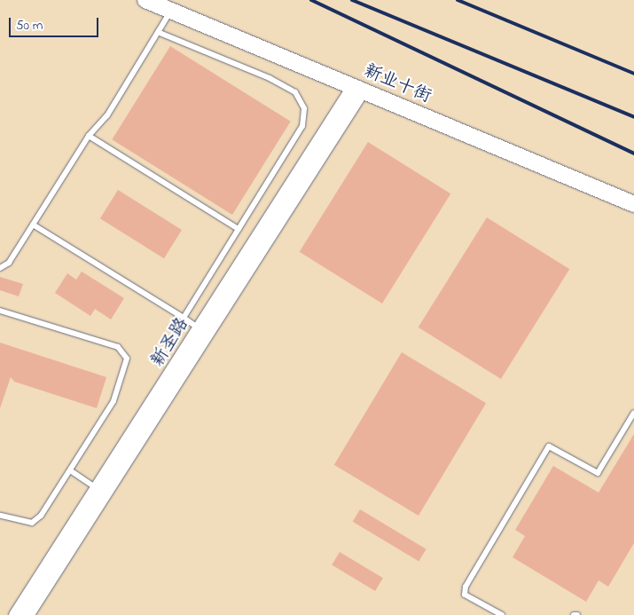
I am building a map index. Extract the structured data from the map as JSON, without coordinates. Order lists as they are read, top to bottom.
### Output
{
  "streets": {
    "main road": ["新业十街"],
    "street": ["新圣路"]
  },
  "crossings": [
    ["新业十街", "新圣路"]
  ],
  "scale_bar": "50 m"
}
